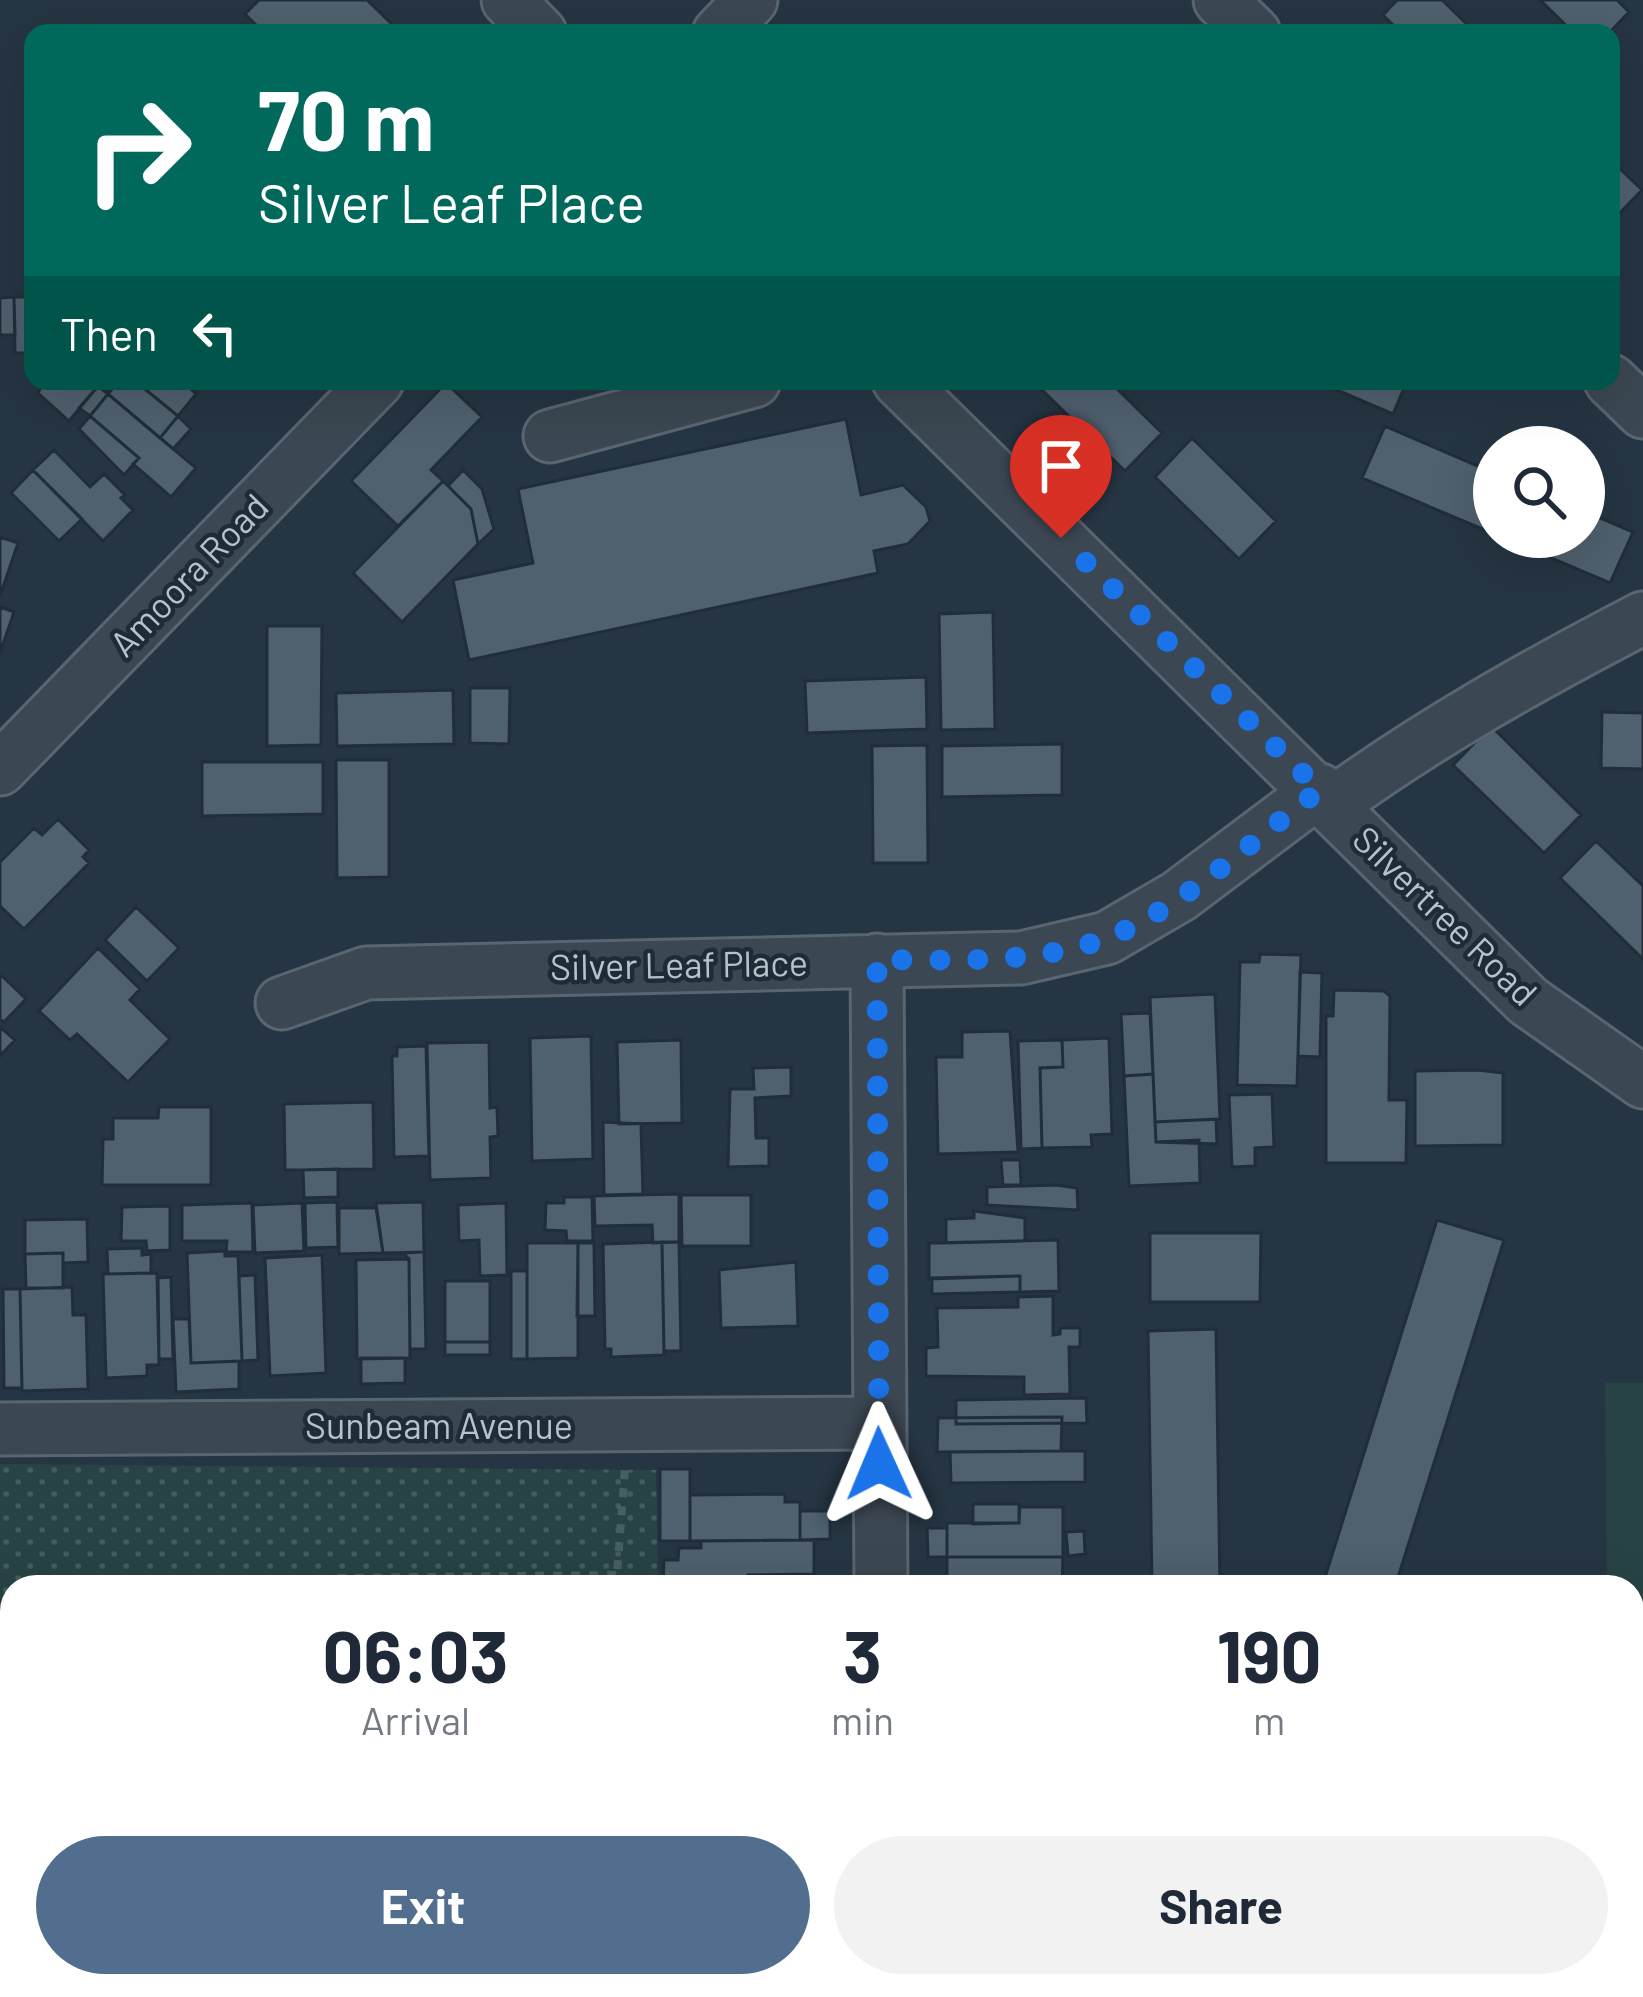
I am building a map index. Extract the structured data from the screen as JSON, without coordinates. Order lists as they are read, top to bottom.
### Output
{
  "streets": {
    "street": [
      "Amoora Road",
      "Silvertree Road",
      "Silver Leaf Place",
      "Sunbeam Avenue"
    ]
  },
  "crossings": [
    ["Silvertree Road", "Silver Leaf Place"]
  ],
  "page": {
    "turn": ["70 m", "Silver Leaf Place"],
    "then": "Then",
    "eta": [
      "06:03",
      "Arrival",
      "3",
      "min",
      "190",
      "m"
    ],
    "buttons": ["Exit", "Share"]
  }
}
